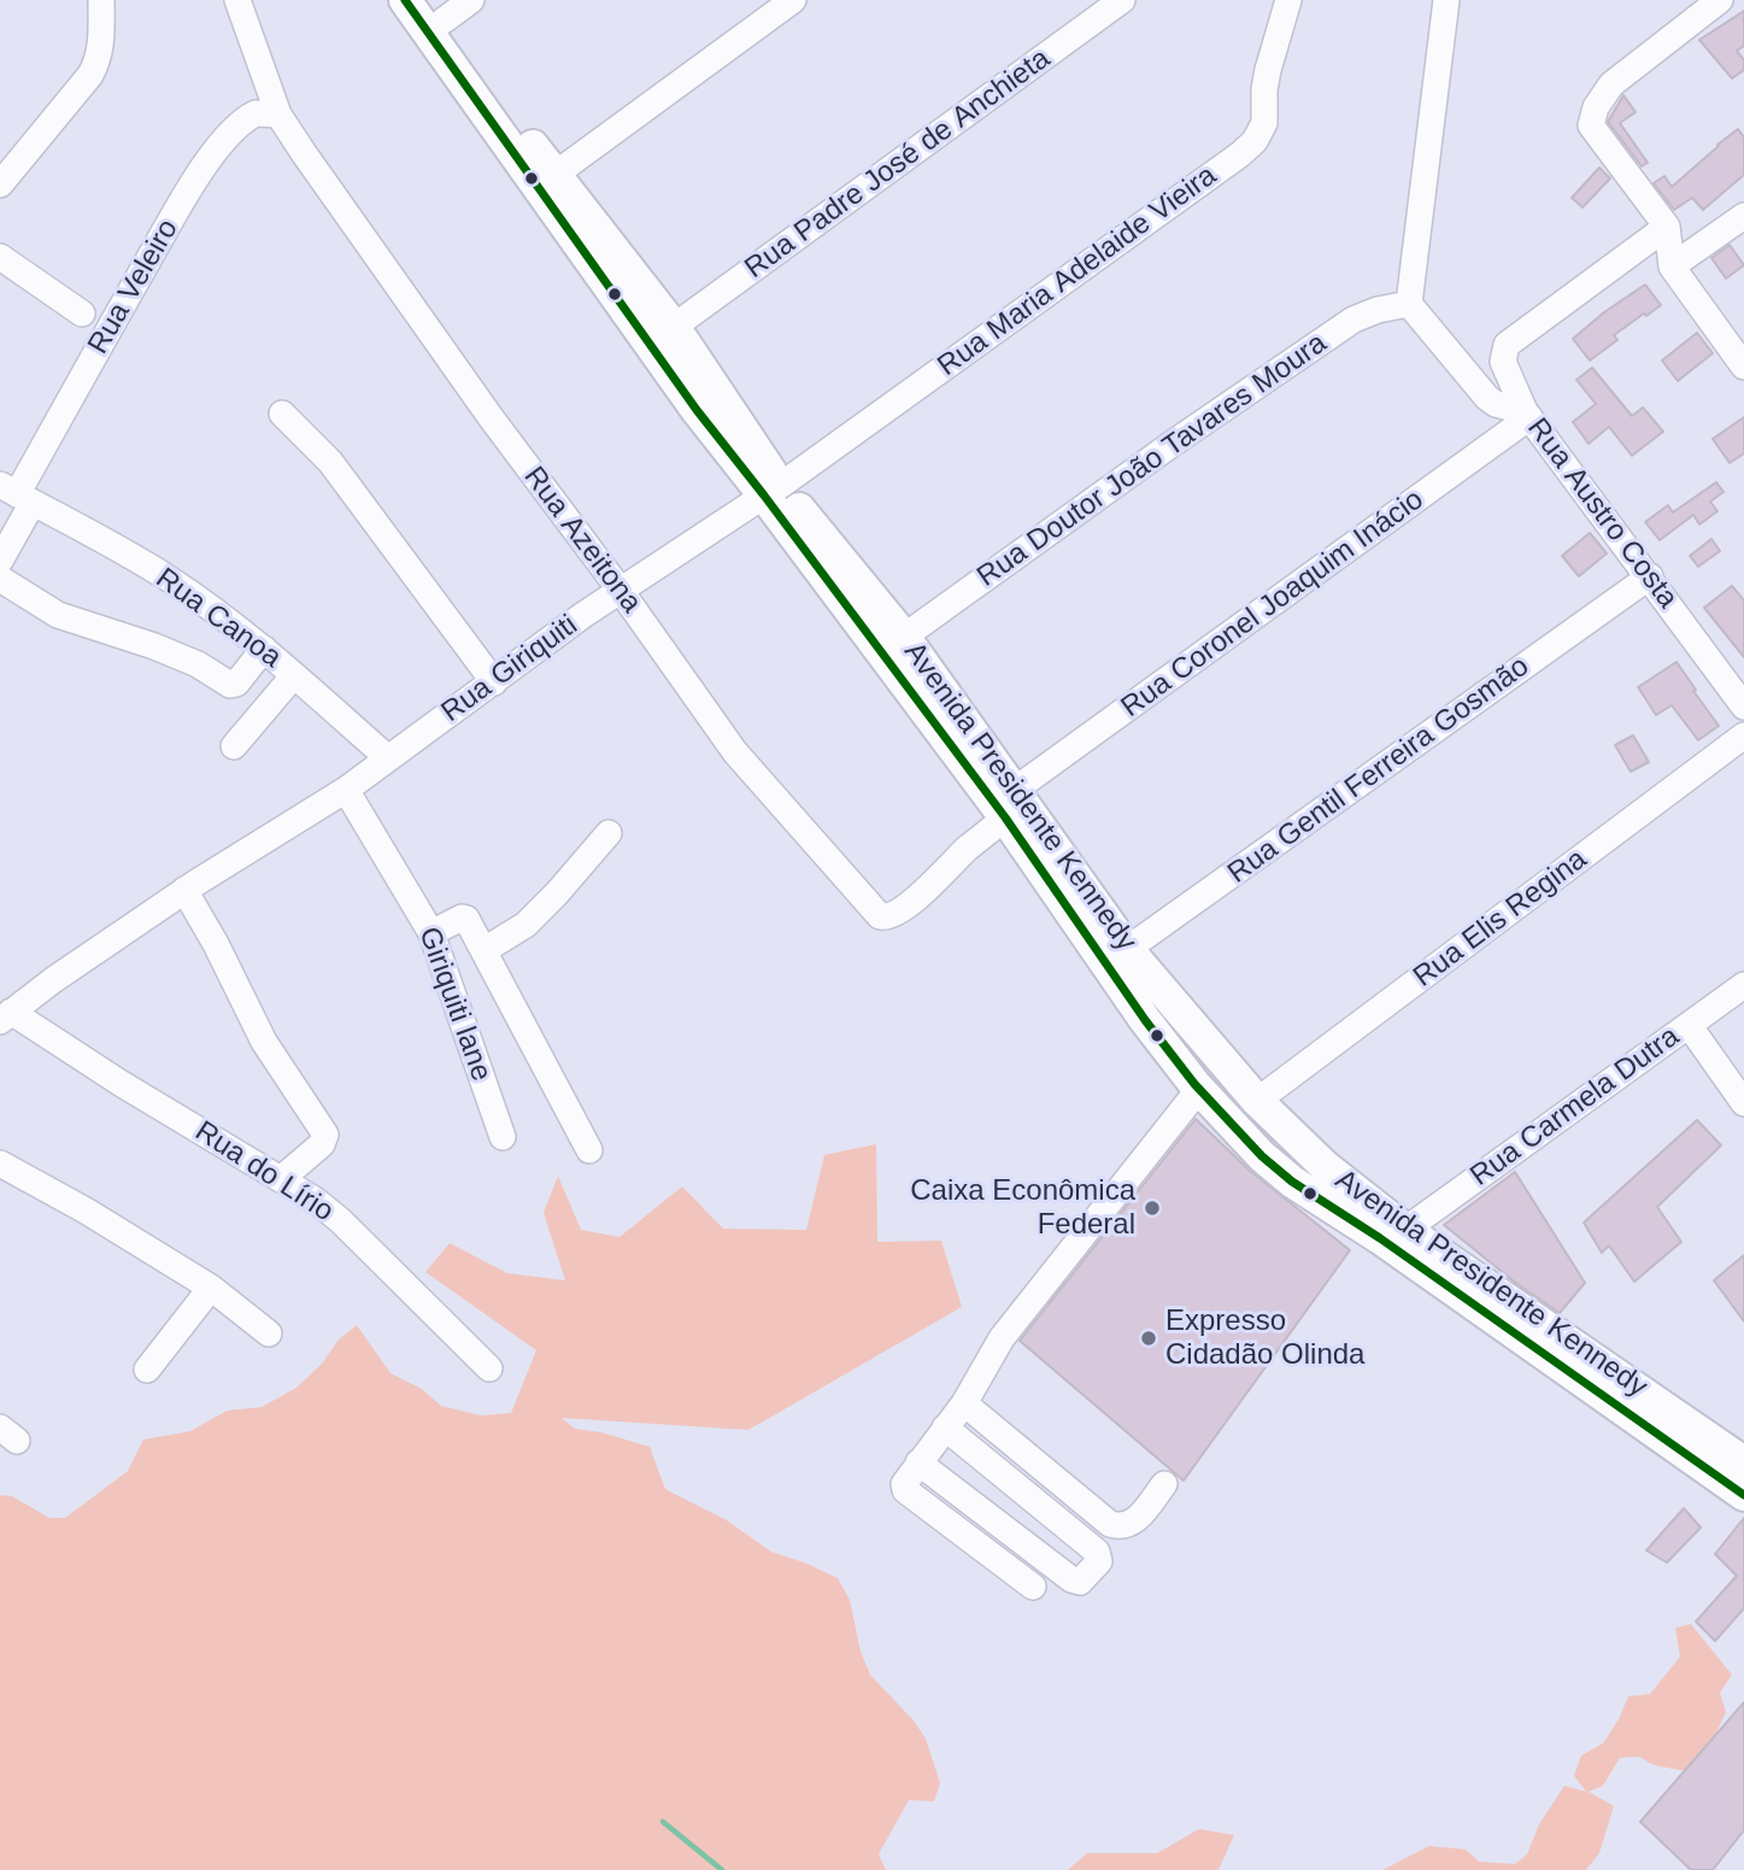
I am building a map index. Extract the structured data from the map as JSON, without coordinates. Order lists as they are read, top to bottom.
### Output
{
  "streets": {
    "main road": ["Avenida Presidente Kennedy"],
    "street": [
      "Rua Padre José de Anchieta",
      "Rua Maria Adelaide Vieira",
      "Rua Veleiro",
      "Rua Doutor João Tavares Moura",
      "Rua Austro Costa",
      "Rua Azeitona",
      "Rua Coronel Joaquim Inácio",
      "Rua Canoa",
      "Rua Giriquiti",
      "Rua Gentil Ferreira Gosmão",
      "Rua Elis Regina",
      "Giriquiti lane",
      "Rua Carmela Dutra",
      "Rua do Lírio"
    ]
  },
  "crossings": [
    ["Rua Padre José de Anchieta", "Avenida Presidente Kennedy"],
    ["Rua Maria Adelaide Vieira", "Rua Giriquiti"],
    ["Rua Maria Adelaide Vieira", "Avenida Presidente Kennedy"],
    ["Rua Veleiro", "Rua Azeitona"],
    ["Rua Veleiro", "Rua Canoa"],
    ["Rua Doutor João Tavares Moura", "Rua Austro Costa"],
    ["Rua Doutor João Tavares Moura", "Avenida Presidente Kennedy"],
    ["Rua Austro Costa", "Rua Coronel Joaquim Inácio"],
    ["Rua Austro Costa", "Rua Gentil Ferreira Gosmão"],
    ["Rua Azeitona", "Rua Coronel Joaquim Inácio"],
    ["Rua Azeitona", "Rua Giriquiti"],
    ["Rua Azeitona", "Avenida Presidente Kennedy"],
    ["Rua Coronel Joaquim Inácio", "Avenida Presidente Kennedy"],
    ["Rua Canoa", "Rua Giriquiti"],
    ["Rua Giriquiti", "Avenida Presidente Kennedy"],
    ["Rua Giriquiti", "Giriquiti lane"],
    ["Rua Giriquiti", "Rua do Lírio"],
    ["Rua Gentil Ferreira Gosmão", "Avenida Presidente Kennedy"],
    ["Avenida Presidente Kennedy", "Rua Elis Regina"],
    ["Avenida Presidente Kennedy", "Rua Carmela Dutra"]
  ],
  "places": ["Caixa Econômica Federal", "Expresso Cidadão Olinda"]
}
